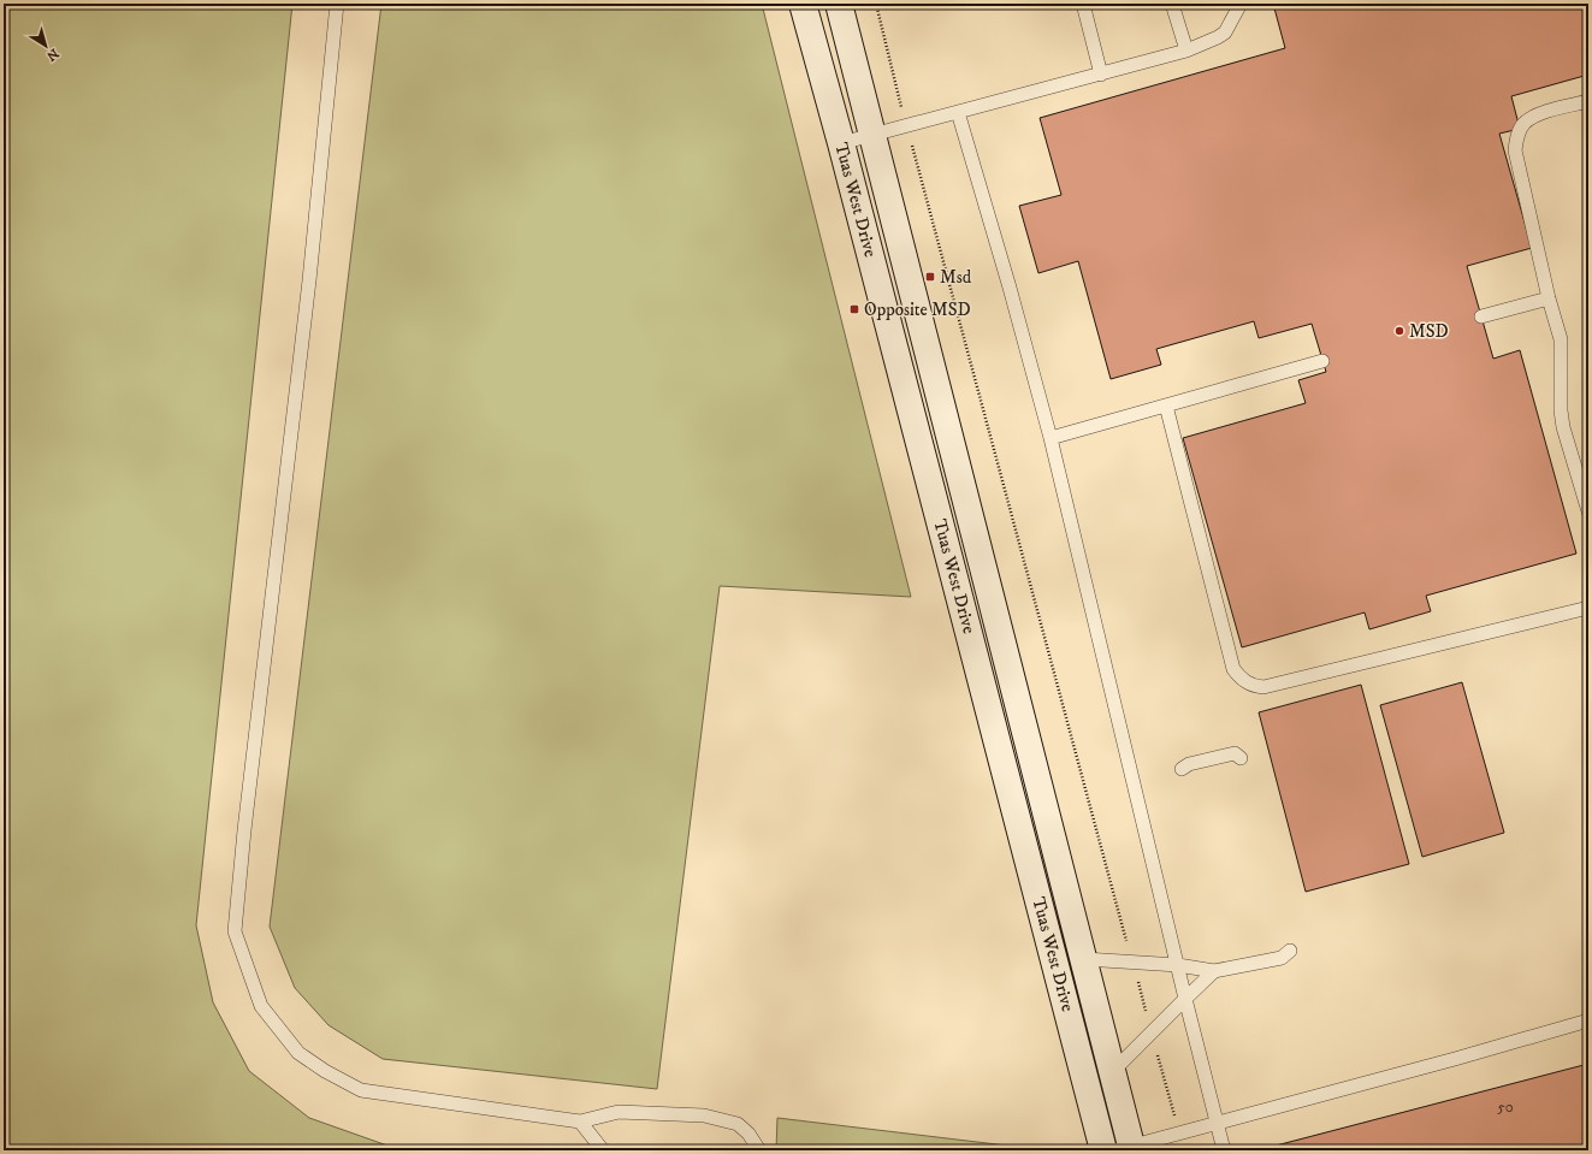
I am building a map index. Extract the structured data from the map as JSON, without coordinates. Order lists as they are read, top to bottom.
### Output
{
  "streets": {
    "main road": ["Tuas West Drive"]
  },
  "places": {
    "transit": ["Msd", "Opposite MSD"],
    "other": ["MSD"]
  },
  "house_numbers": ["50"],
  "north": "bottom right"
}
